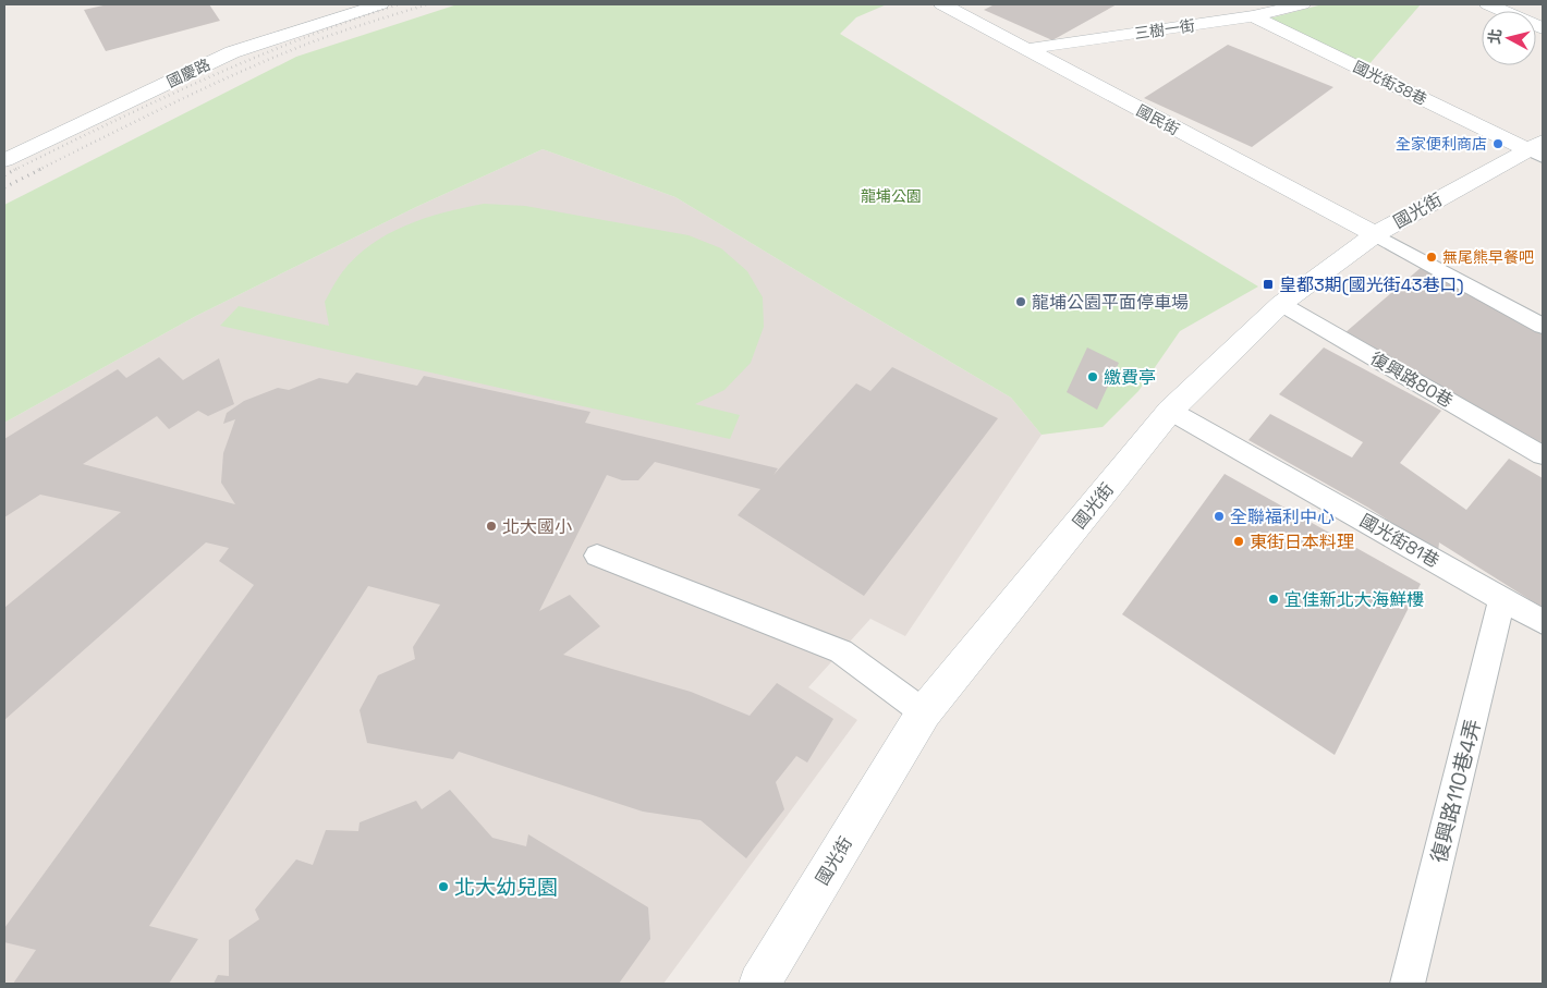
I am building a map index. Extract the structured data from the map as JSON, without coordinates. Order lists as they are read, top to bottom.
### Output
{
  "streets": {
    "street": [
      "三樹一街",
      "國慶路",
      "國光街38巷",
      "國民街",
      "國光街"
    ],
    "lane": ["復興路80巷", "國光街81巷", "復興路110巷4弄"]
  },
  "crossings": [
    ["三樹一街", "國光街38巷"],
    ["三樹一街", "國民街"],
    ["國光街38巷", "國光街"],
    ["國民街", "國光街"],
    ["國光街", "復興路80巷"],
    ["國光街", "國光街81巷"],
    ["國光街81巷", "復興路110巷4弄"]
  ],
  "parks": ["龍埔公園"],
  "places": {
    "other": [
      "全家便利商店",
      "無尾熊早餐吧",
      "龍埔公園平面停車場",
      "繳費亭",
      "全聯福利中心",
      "北大國小",
      "東街日本料理",
      "宜佳新北大海鮮樓",
      "北大幼兒園"
    ],
    "transit": ["皇都3期(國光街43巷口)"]
  },
  "north": "left"
}
